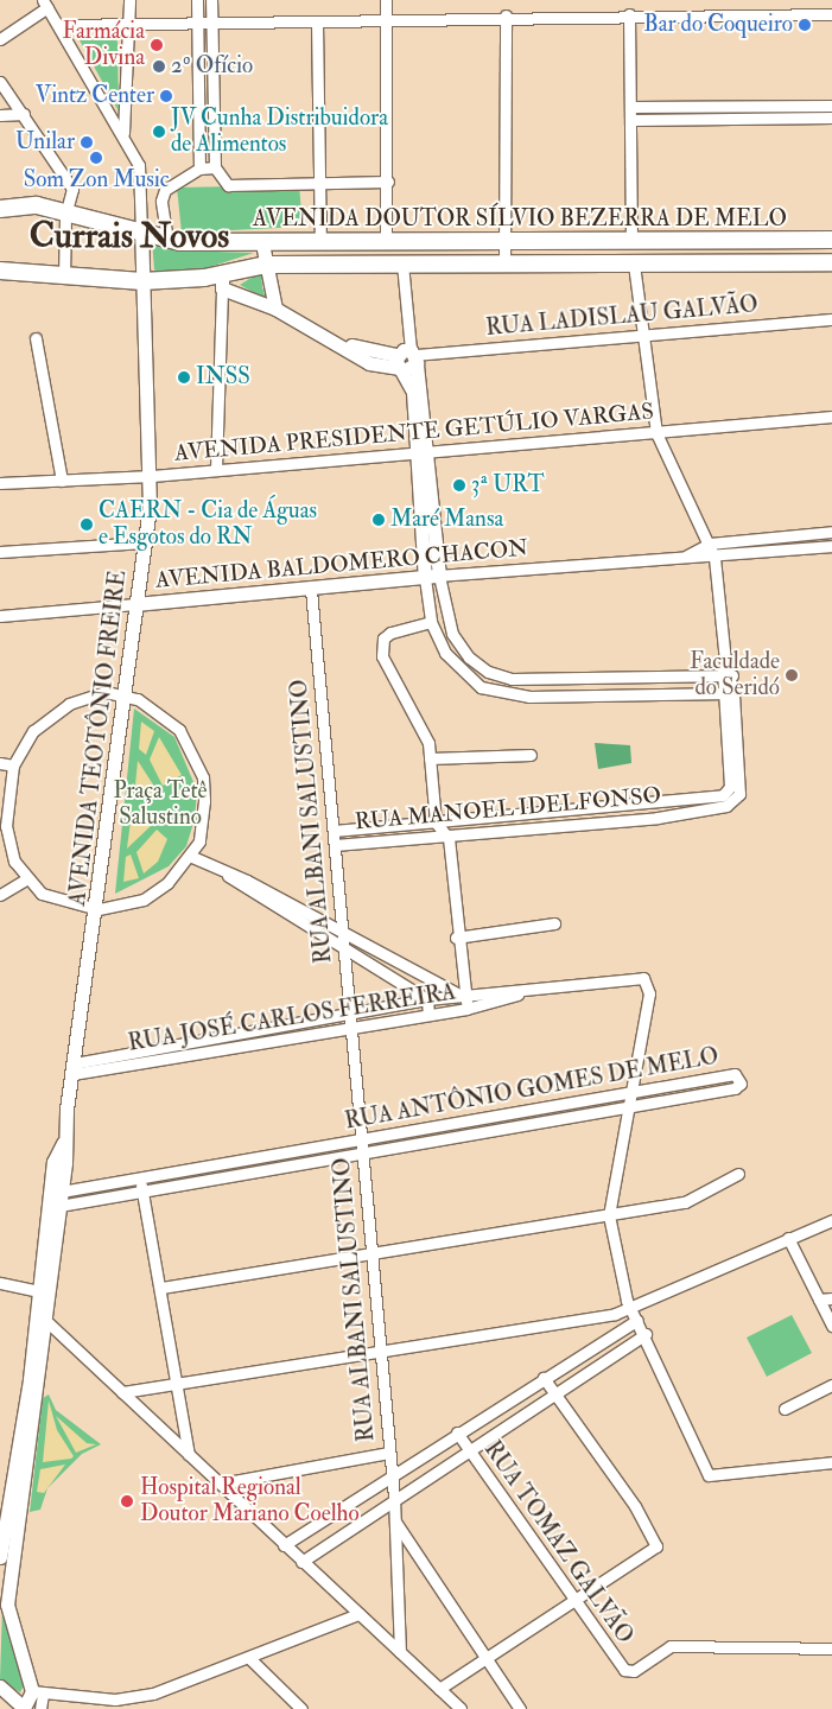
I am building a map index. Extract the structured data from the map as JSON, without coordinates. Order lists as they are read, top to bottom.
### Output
{
  "streets": {
    "highway": ["AVENIDA DOUTOR SÍLVIO BEZERRA DE MELO"],
    "main road": ["AVENIDA BALDOMERO CHACON", "AVENIDA TEOTÔNIO FREIRE"],
    "street": [
      "RUA LADISLAU GALVÃO",
      "AVENIDA PRESIDENTE GETÚLIO VARGAS",
      "RUA MANOEL IDELFONSO",
      "RUA ALBANI SALUSTINO",
      "RUA JOSÉ CARLOS FERREIRA",
      "RUA ANTÔNIO GOMES DE MELO",
      "RUA TOMAZ GALVÃO"
    ]
  },
  "crossings": [
    ["AVENIDA DOUTOR SÍLVIO BEZERRA DE MELO", "AVENIDA TEOTÔNIO FREIRE"],
    ["AVENIDA PRESIDENTE GETÚLIO VARGAS", "AVENIDA TEOTÔNIO FREIRE"],
    ["AVENIDA BALDOMERO CHACON", "AVENIDA TEOTÔNIO FREIRE"],
    ["AVENIDA BALDOMERO CHACON", "RUA ALBANI SALUSTINO"],
    ["AVENIDA TEOTÔNIO FREIRE", "RUA JOSÉ CARLOS FERREIRA"],
    ["RUA MANOEL IDELFONSO", "RUA ALBANI SALUSTINO"],
    ["RUA ALBANI SALUSTINO", "RUA JOSÉ CARLOS FERREIRA"],
    ["RUA ALBANI SALUSTINO", "RUA ANTÔNIO GOMES DE MELO"],
    ["RUA JOSÉ CARLOS FERREIRA", "RUA ANTÔNIO GOMES DE MELO"]
  ],
  "districts": ["Currais Novos"],
  "parks": ["Praça Tetê Salustino"],
  "places": [
    "Bar do Coqueiro",
    "Farmácia Divina",
    "2º Ofício",
    "Vintz Center",
    "JV Cunha Distribuidora de Alimentos",
    "Unilar",
    "Som Zon Music",
    "INSS",
    "3ª URT",
    "Maré Mansa",
    "CAERN - Cia de Águas e Esgotos do RN",
    "Faculdade do Seridó",
    "Hospital Regional Doutor Mariano Coelho"
  ]
}
